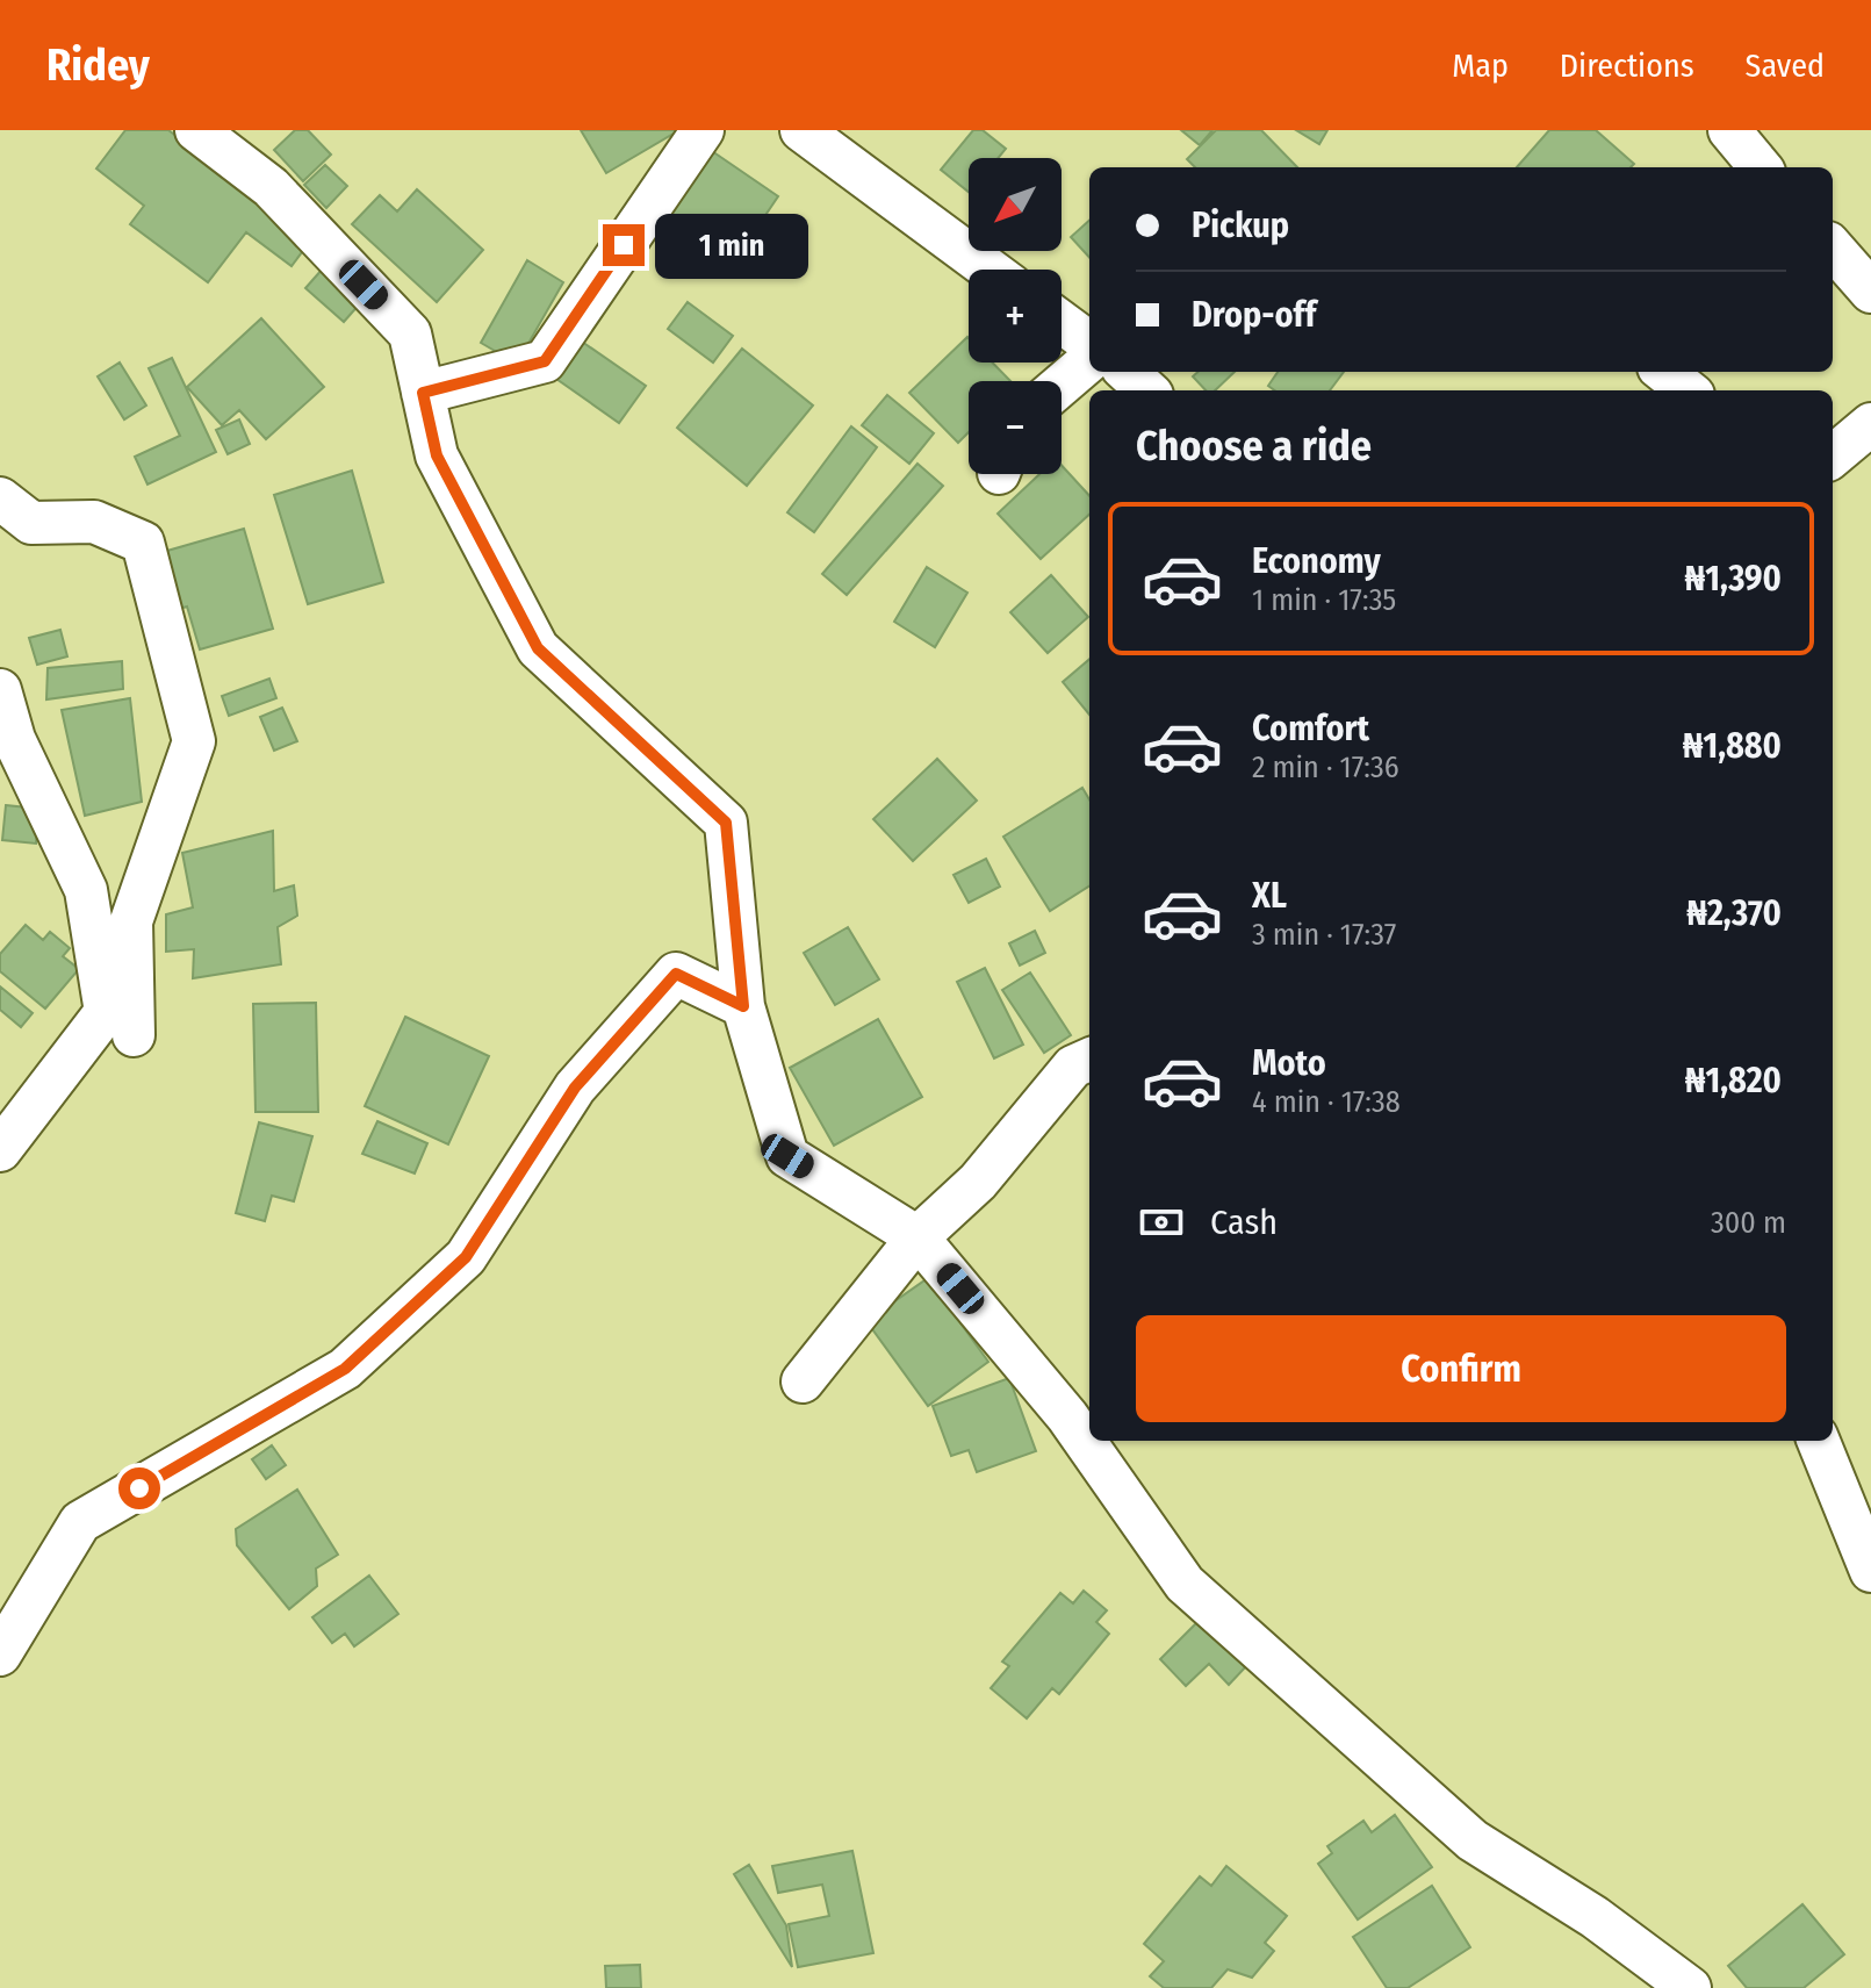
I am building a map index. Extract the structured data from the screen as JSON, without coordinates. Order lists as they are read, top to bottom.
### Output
{
  "north": "bottom left",
  "page": {
    "header": "Ridey",
    "nav": ["Map", "Directions", "Saved"],
    "map_buttons": ["+", "−"],
    "banner": ["Pickup", "Drop-off"],
    "bubble": "1 min",
    "heading": "Choose a ride",
    "list": [
      {
        "name": "Economy",
        "note": "1 min · 17:35",
        "value": "₦1,390"
      },
      {
        "name": "Comfort",
        "note": "2 min · 17:36",
        "value": "₦1,880"
      },
      {
        "name": "XL",
        "note": "3 min · 17:37",
        "value": "₦2,370"
      },
      {
        "name": "Moto",
        "note": "4 min · 17:38",
        "value": "₦1,820"
      }
    ],
    "pay": ["Cash", "300 m"],
    "buttons": "Confirm"
  }
}
